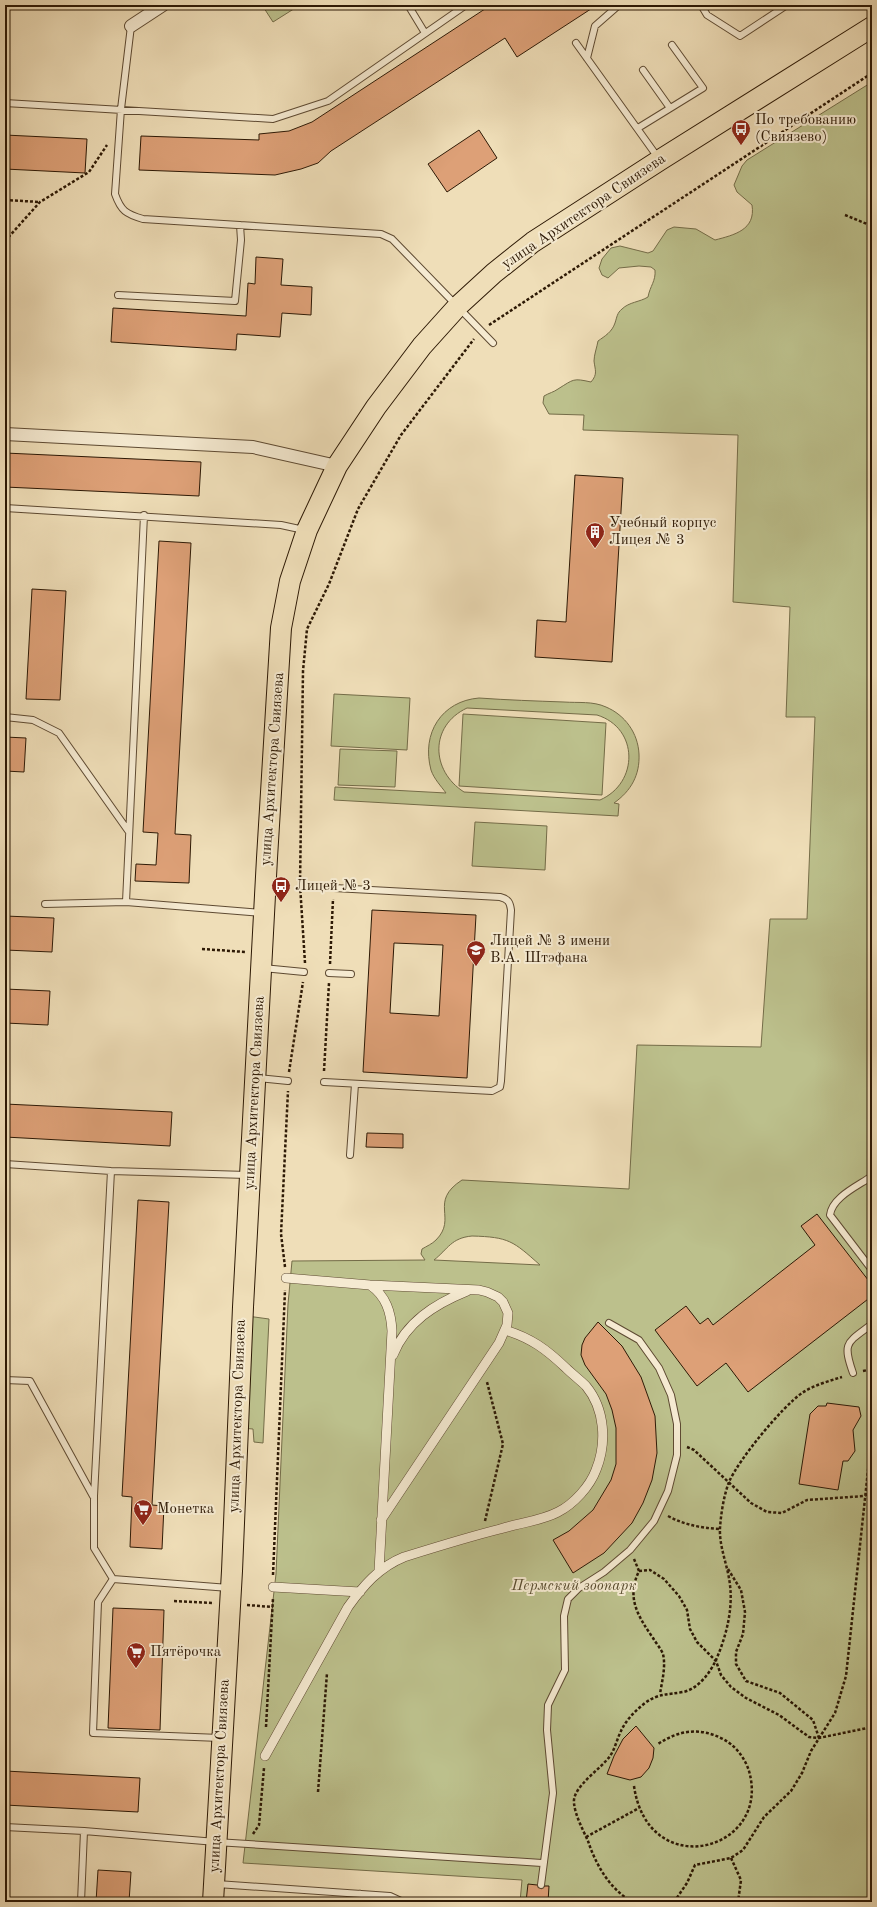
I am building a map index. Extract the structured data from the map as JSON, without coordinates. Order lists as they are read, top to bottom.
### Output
{
  "streets": {
    "main road": ["улица Архитектора Свиязева"]
  },
  "parks": ["Пермский зоопарк"],
  "places": {
    "bus stop": ["По требованию (Свиязево)", "Лицей № 3"],
    "building": ["Учебный корпус Лицея № 3"],
    "school or university": ["Лицей № 3 имени В.А. Штэфана"],
    "supermarket": ["Монетка", "Пятёрочка"]
  }
}
